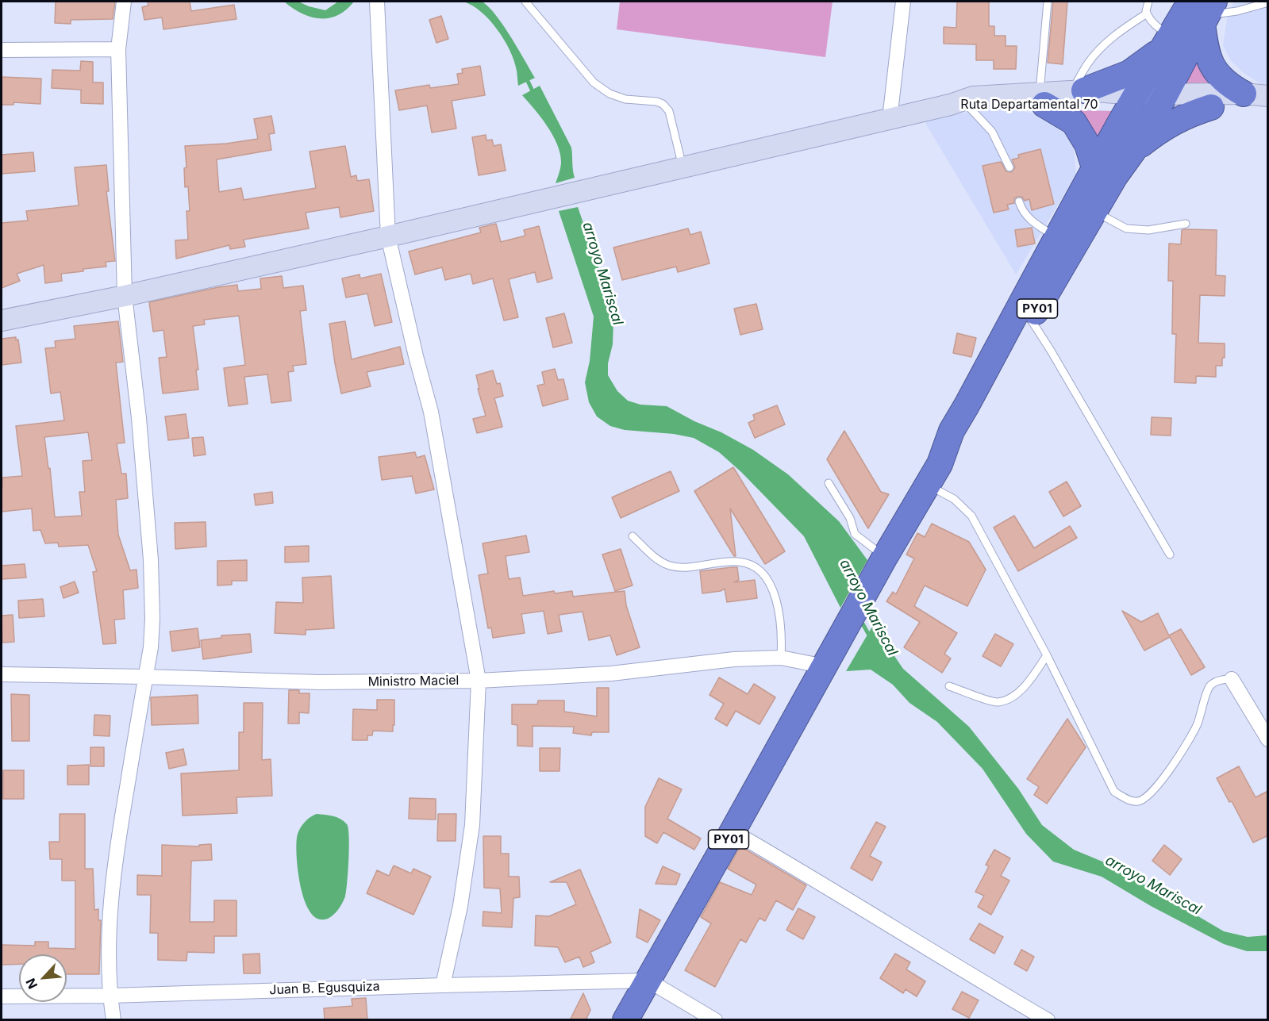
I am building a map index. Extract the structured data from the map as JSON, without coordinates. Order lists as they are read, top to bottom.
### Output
{
  "streets": {
    "highway": ["PY01"],
    "main road": ["Ruta Departamental 70"],
    "street": ["Ministro Maciel", "Juan B. Egusquiza"]
  },
  "crossings": [
    ["Ruta Departamental 70", "PY01"],
    ["PY01", "Ministro Maciel"],
    ["PY01", "Juan B. Egusquiza"]
  ],
  "water": ["arroyo Mariscal"],
  "north": "bottom left"
}
